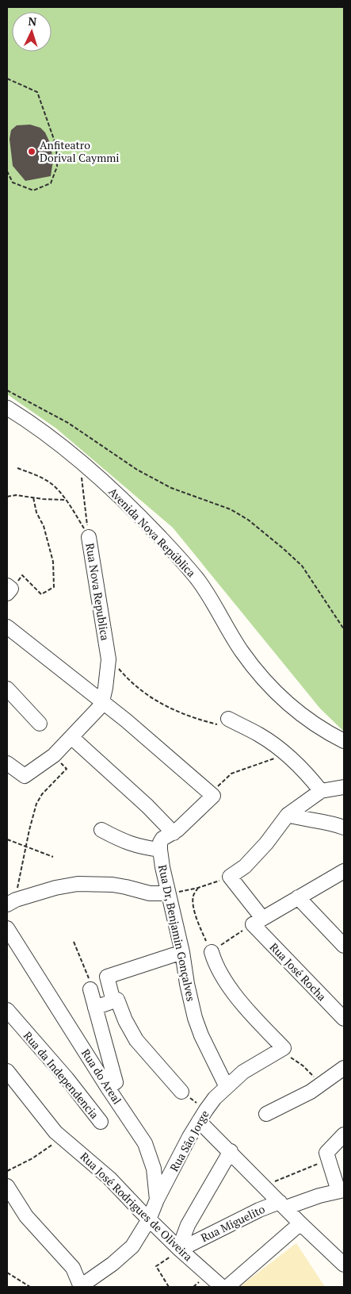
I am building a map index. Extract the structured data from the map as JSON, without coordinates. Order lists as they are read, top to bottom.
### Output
{
  "streets": {
    "street": [
      "Avenida Nova República",
      "Rua Nova Republica",
      "Rua Dr, Benjamin Gonçalves",
      "Rua José Rocha",
      "Rua da Independencia",
      "Rua do Areal",
      "Rua São Jorge",
      "Rua José Rodrigues de Oliveira",
      "Rua Miguelito"
    ]
  },
  "crossings": [
    ["Rua Dr, Benjamin Gonçalves", "Rua São Jorge"],
    ["Rua do Areal", "Rua São Jorge"],
    ["Rua São Jorge", "Rua José Rodrigues de Oliveira"],
    ["Rua São Jorge", "Rua Miguelito"],
    ["Rua José Rodrigues de Oliveira", "Rua Miguelito"]
  ],
  "places": ["Anfiteatro Dorival Caymmi"],
  "north": "top"
}
